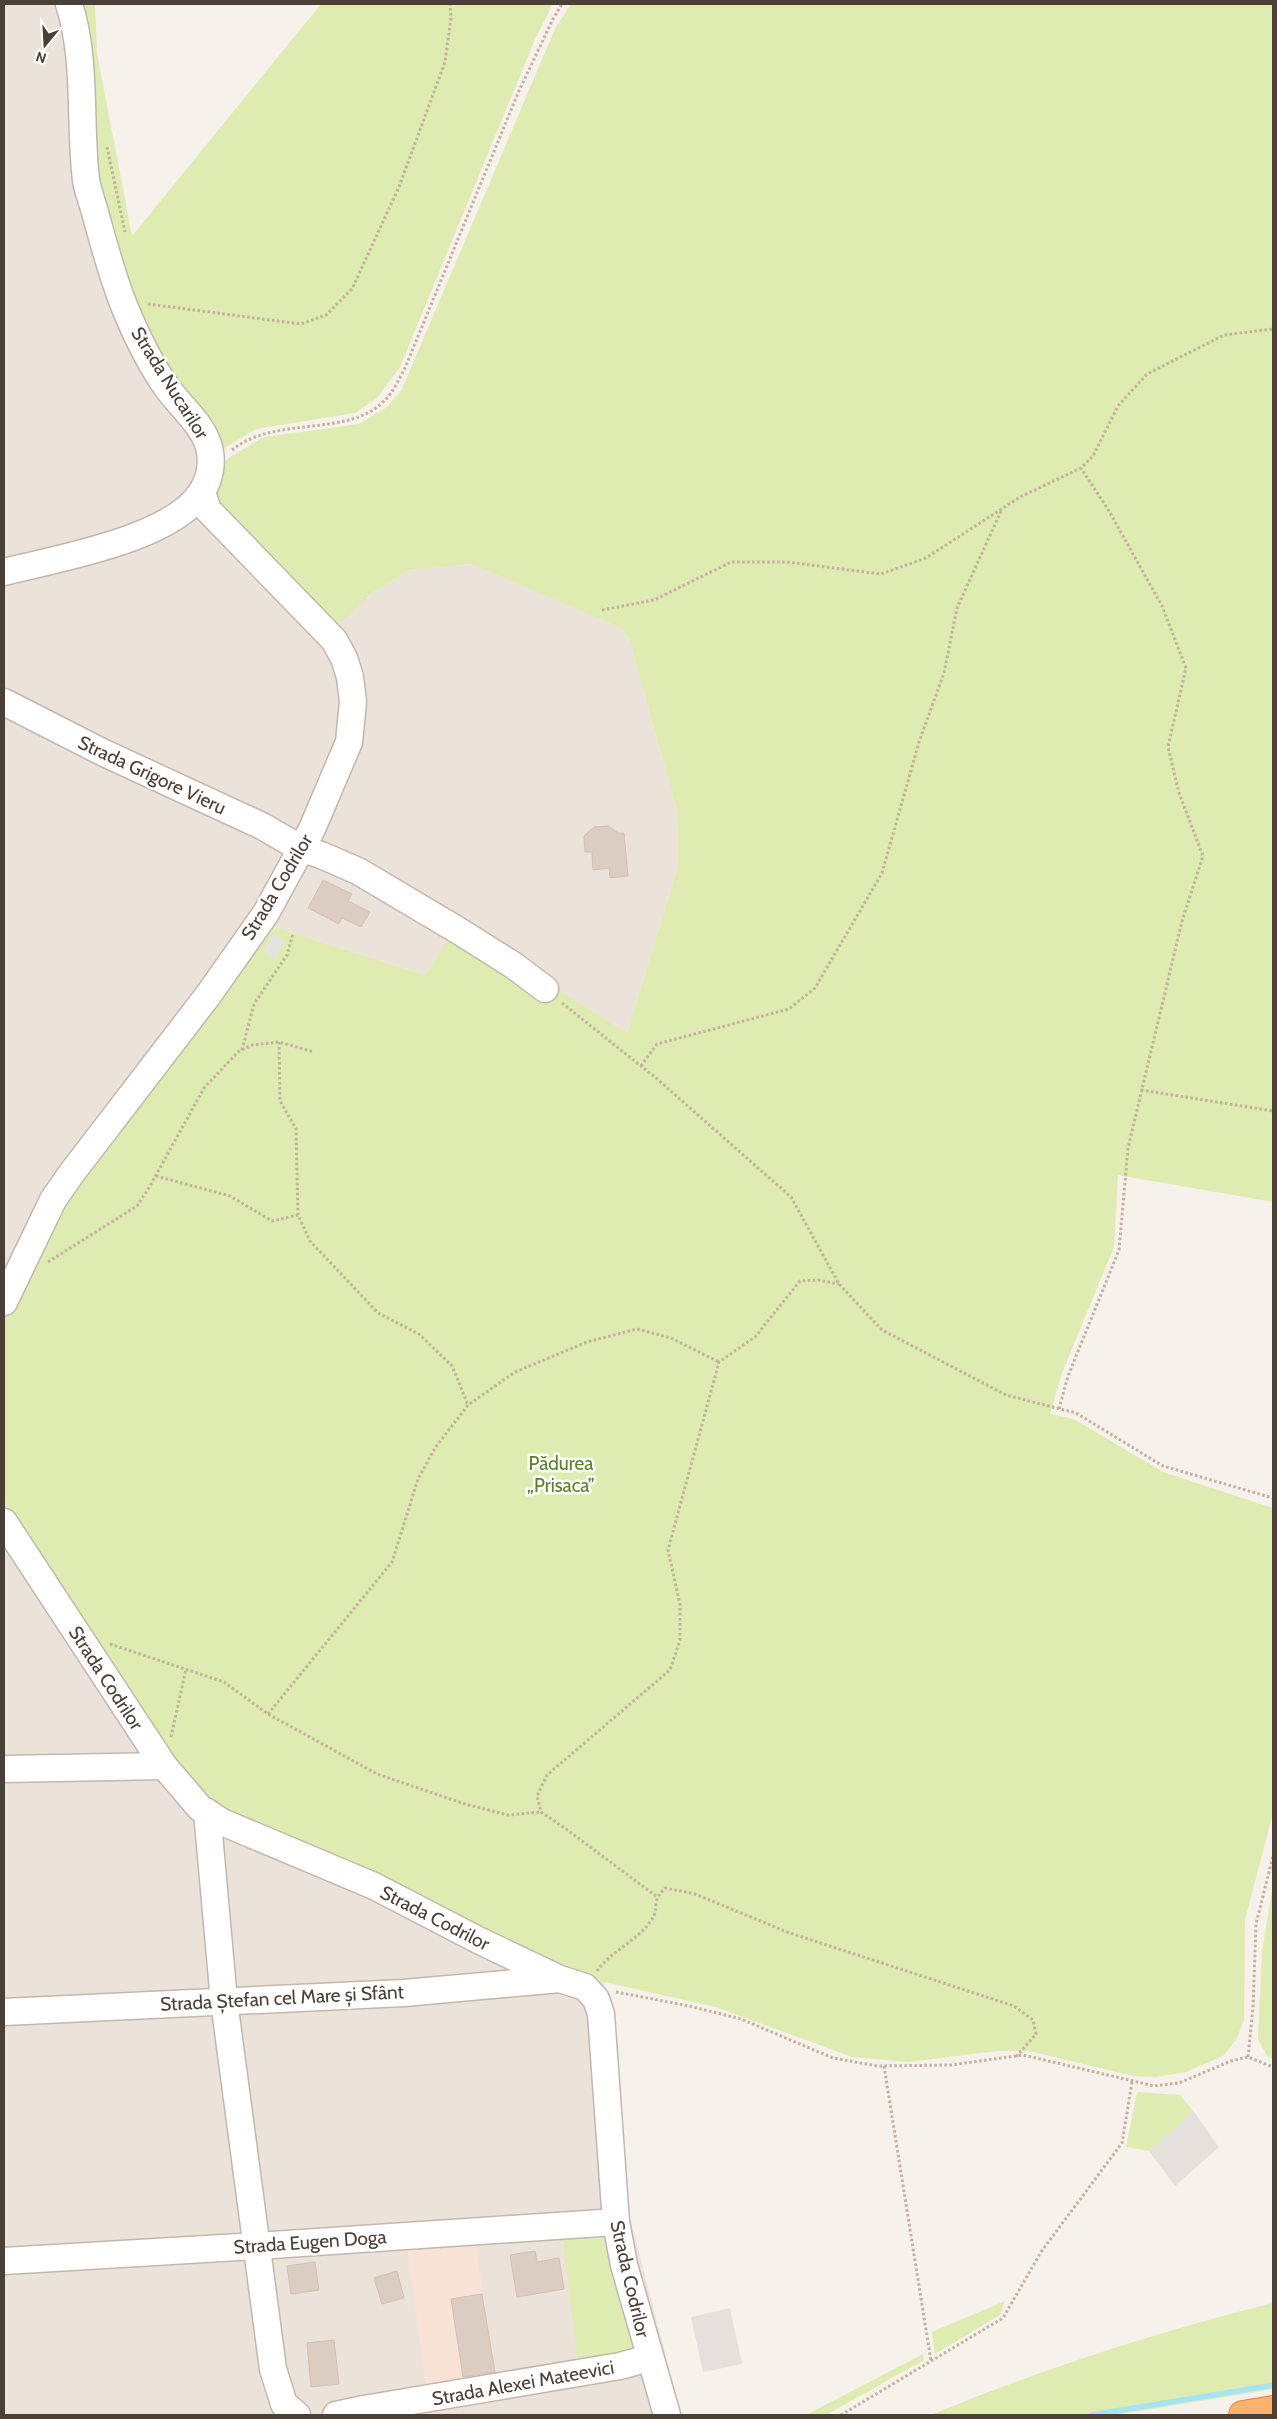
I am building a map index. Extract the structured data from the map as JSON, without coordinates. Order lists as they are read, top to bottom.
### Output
{
  "streets": {
    "street": [
      "Strada Nucarilor",
      "Strada Grigore Vieru",
      "Strada Codrilor",
      "Strada Ștefan cel Mare și Sfânt",
      "Strada Eugen Doga",
      "Strada Alexei Mateevici"
    ]
  },
  "crossings": [
    ["Strada Nucarilor", "Strada Codrilor"],
    ["Strada Grigore Vieru", "Strada Codrilor"],
    ["Strada Codrilor", "Strada Ștefan cel Mare și Sfânt"],
    ["Strada Codrilor", "Strada Eugen Doga"],
    ["Strada Codrilor", "Strada Alexei Mateevici"]
  ],
  "parks": ["Pădurea „Prisaca”"],
  "north": "bottom"
}
